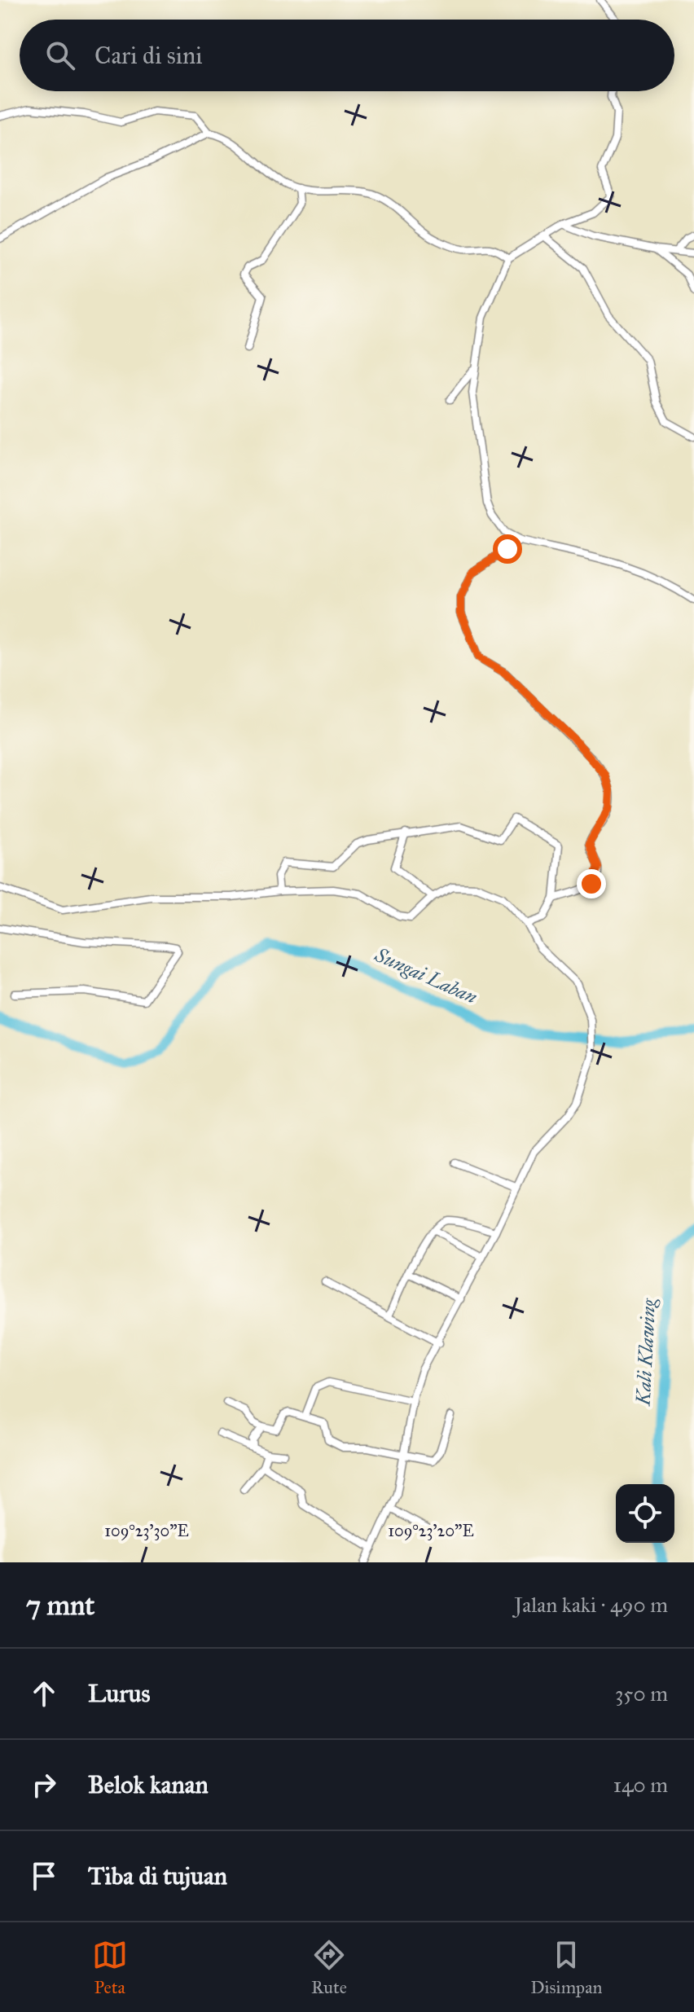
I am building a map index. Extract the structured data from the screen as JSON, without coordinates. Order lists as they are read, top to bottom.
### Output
{
  "water": ["Sungai Laban", "Kali Klawing"],
  "page": {
    "search": "Cari di sini",
    "heading": ["7 mnt", "Jalan kaki · 490 m"],
    "list": [
      ["Lurus", "350 m"],
      ["Belok kanan", "140 m"],
      "Tiba di tujuan"
    ],
    "nav": ["Peta", "Rute", "Disimpan"]
  },
  "coordinates": ["109°23'30\"E", "109°23'20\"E"]
}
